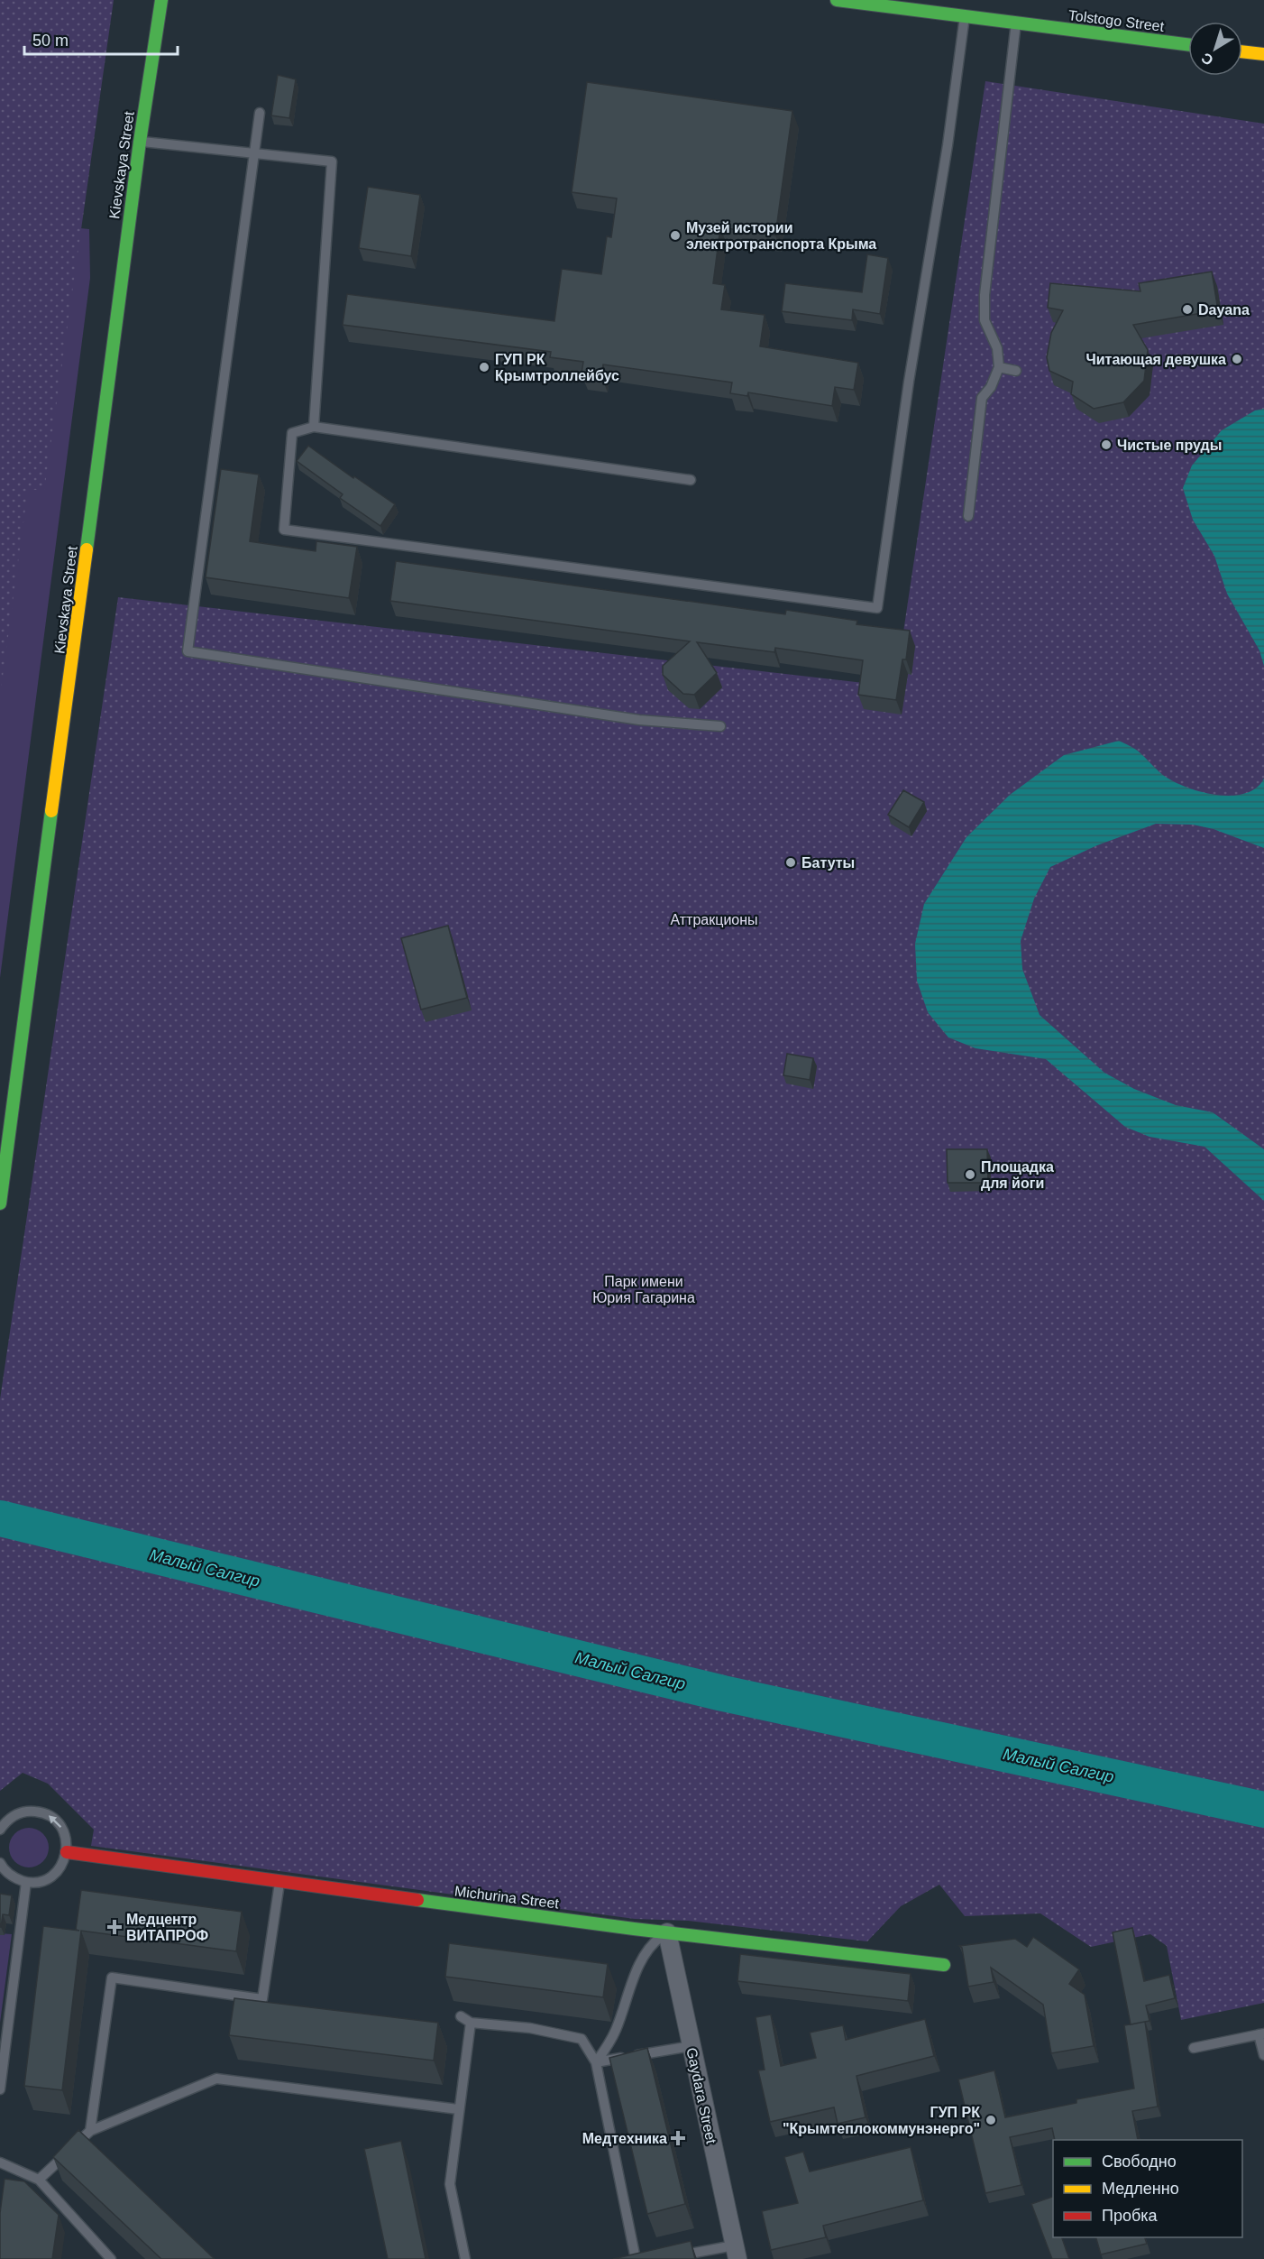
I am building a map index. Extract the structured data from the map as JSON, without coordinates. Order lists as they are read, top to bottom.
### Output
{
  "streets": {
    "main road": ["Tolstogo Street", "Kievskaya Street", "Michurina Street"],
    "street": ["Gaydara Street"]
  },
  "crossings": [
    ["Michurina Street", "Gaydara Street"]
  ],
  "water": ["Малый Салгир"],
  "parks": ["Аттракционы", "Парк имени Юрия Гагарина"],
  "places": {
    "other": [
      "Музей истории электротранспорта Крыма",
      "Dayana",
      "Читающая девушка",
      "ГУП РК Крымтроллейбус",
      "Чистые пруды",
      "Батуты",
      "Площадка для йоги",
      "ГУП РК \"Крымтеплокоммунэнерго\""
    ],
    "health": ["Медцентр ВИТАПРОФ", "Медтехника"]
  },
  "legend": ["Свободно", "Медленно", "Пробка"],
  "scale_bar": "50 m",
  "north": "bottom left"
}
